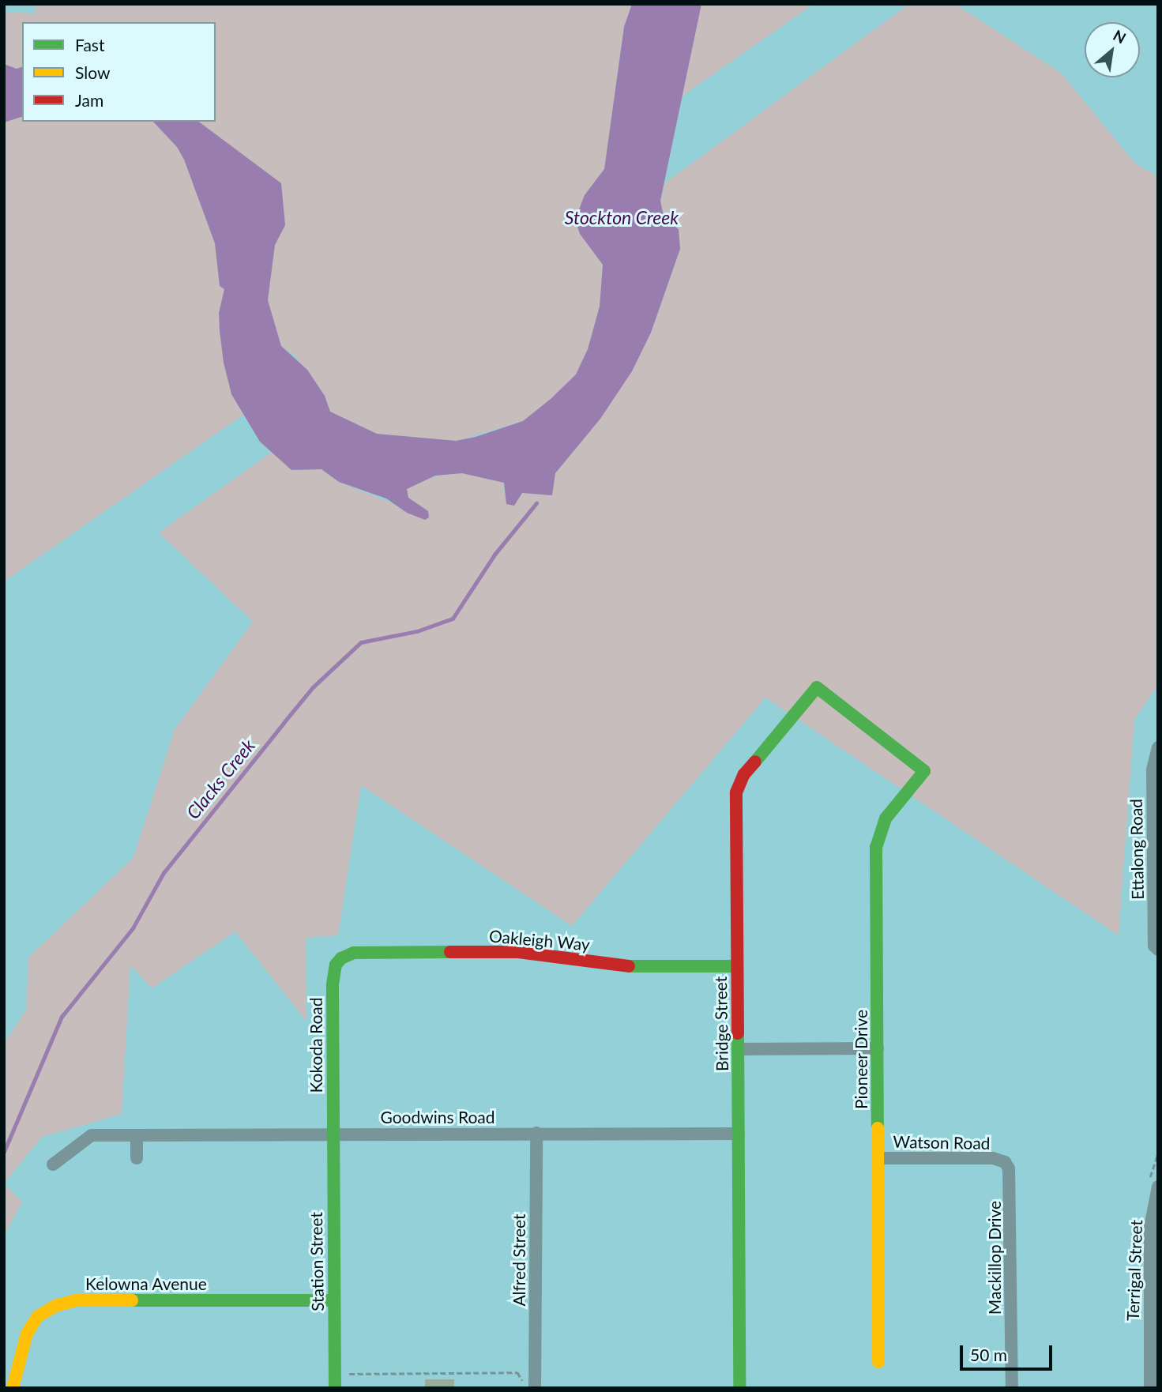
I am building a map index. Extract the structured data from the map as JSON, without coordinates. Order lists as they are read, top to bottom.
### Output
{
  "streets": {
    "street": [
      "Ettalong Road",
      "Oakleigh Way",
      "Bridge Street",
      "Kokoda Road",
      "Pioneer Drive",
      "Goodwins Road",
      "Watson Road",
      "Mackillop Drive",
      "Alfred Street",
      "Station Street",
      "Terrigal Street",
      "Kelowna Avenue"
    ]
  },
  "crossings": [
    ["Oakleigh Way", "Bridge Street"],
    ["Oakleigh Way", "Kokoda Road"],
    ["Bridge Street", "Pioneer Drive"],
    ["Bridge Street", "Goodwins Road"],
    ["Kokoda Road", "Goodwins Road"],
    ["Kokoda Road", "Station Street"],
    ["Pioneer Drive", "Watson Road"],
    ["Goodwins Road", "Alfred Street"],
    ["Goodwins Road", "Station Street"],
    ["Watson Road", "Mackillop Drive"],
    ["Station Street", "Kelowna Avenue"]
  ],
  "water": ["Stockton Creek", "Clacks Creek"],
  "legend": ["Fast", "Slow", "Jam"],
  "scale_bar": "50 m",
  "north": "top right"
}
